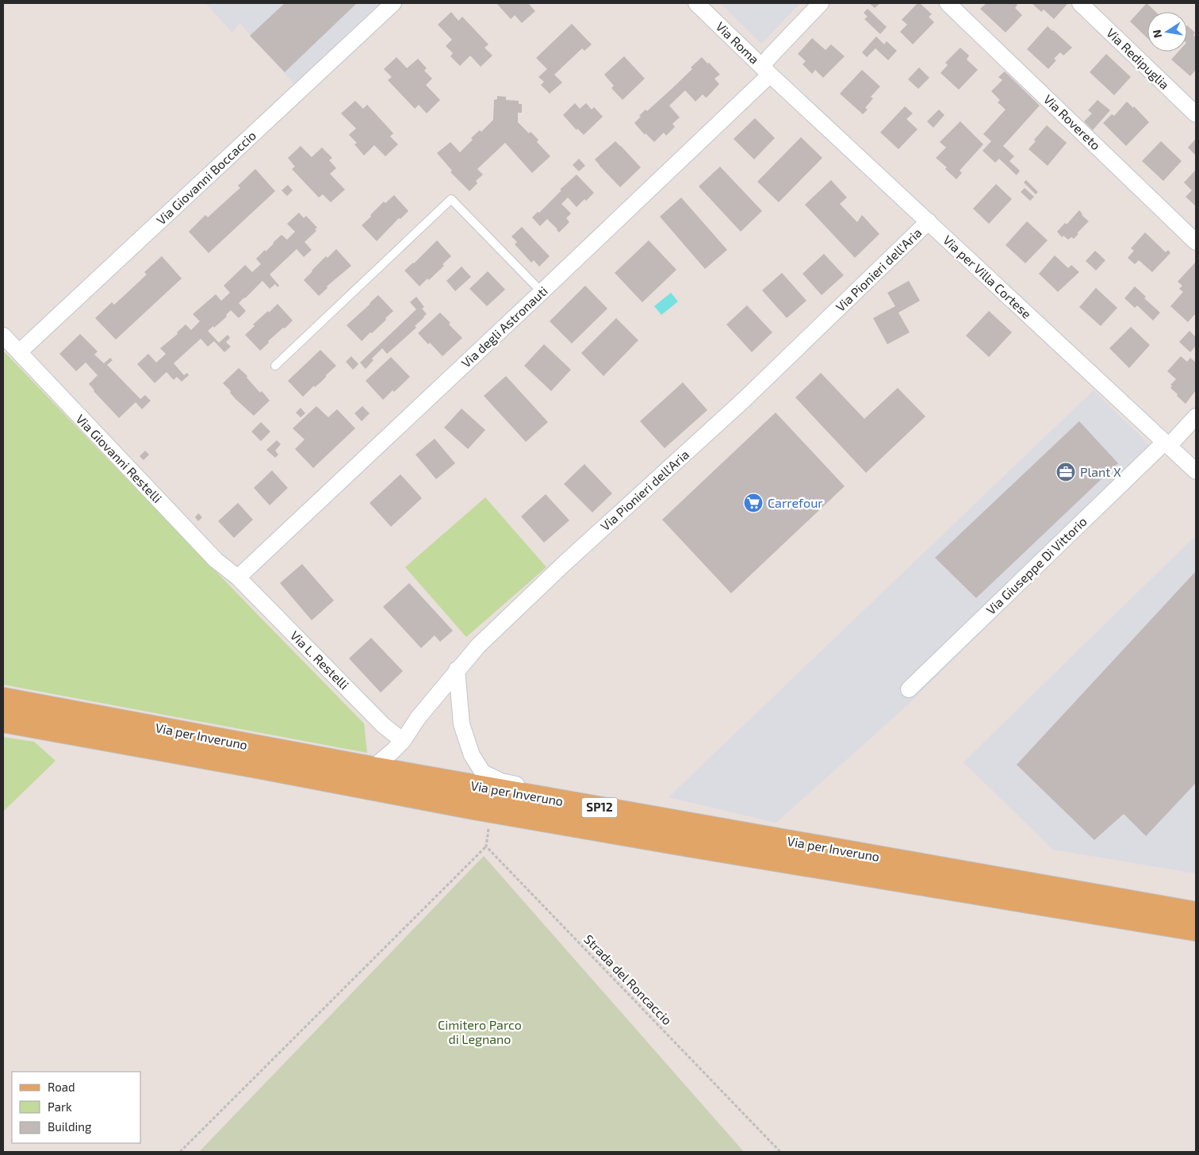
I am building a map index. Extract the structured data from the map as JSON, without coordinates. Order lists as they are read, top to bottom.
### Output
{
  "streets": {
    "main road": ["Via per Inveruno", "SP12"],
    "street": [
      "Via Roma",
      "Via Redipuglia",
      "Via Rovereto",
      "Via Giovanni Boccaccio",
      "Via Pionieri dell'Aria",
      "Via per Villa Cortese",
      "Via degli Astronauti",
      "Via Giovanni Restelli",
      "Via Giuseppe Di Vittorio",
      "Via L. Restelli"
    ],
    "path": ["Strada del Roncaccio"]
  },
  "crossings": [
    ["Via Roma", "Via per Villa Cortese"],
    ["Via Roma", "Via degli Astronauti"],
    ["Via Giovanni Boccaccio", "Via Giovanni Restelli"],
    ["Via Pionieri dell'Aria", "Via per Villa Cortese"],
    ["Via Pionieri dell'Aria", "Via L. Restelli"],
    ["Via Pionieri dell'Aria", "Via per Inveruno"],
    ["Via per Villa Cortese", "Via degli Astronauti"],
    ["Via per Villa Cortese", "Via Giuseppe Di Vittorio"],
    ["Via degli Astronauti", "Via Giovanni Restelli"],
    ["Via degli Astronauti", "Via L. Restelli"],
    ["Via Giovanni Restelli", "Via L. Restelli"]
  ],
  "parks": ["Cimitero Parco di Legnano"],
  "places": {
    "office": ["Plant X"],
    "supermarket": ["Carrefour"]
  },
  "legend": ["Road", "Park", "Building"],
  "north": "left"
}
